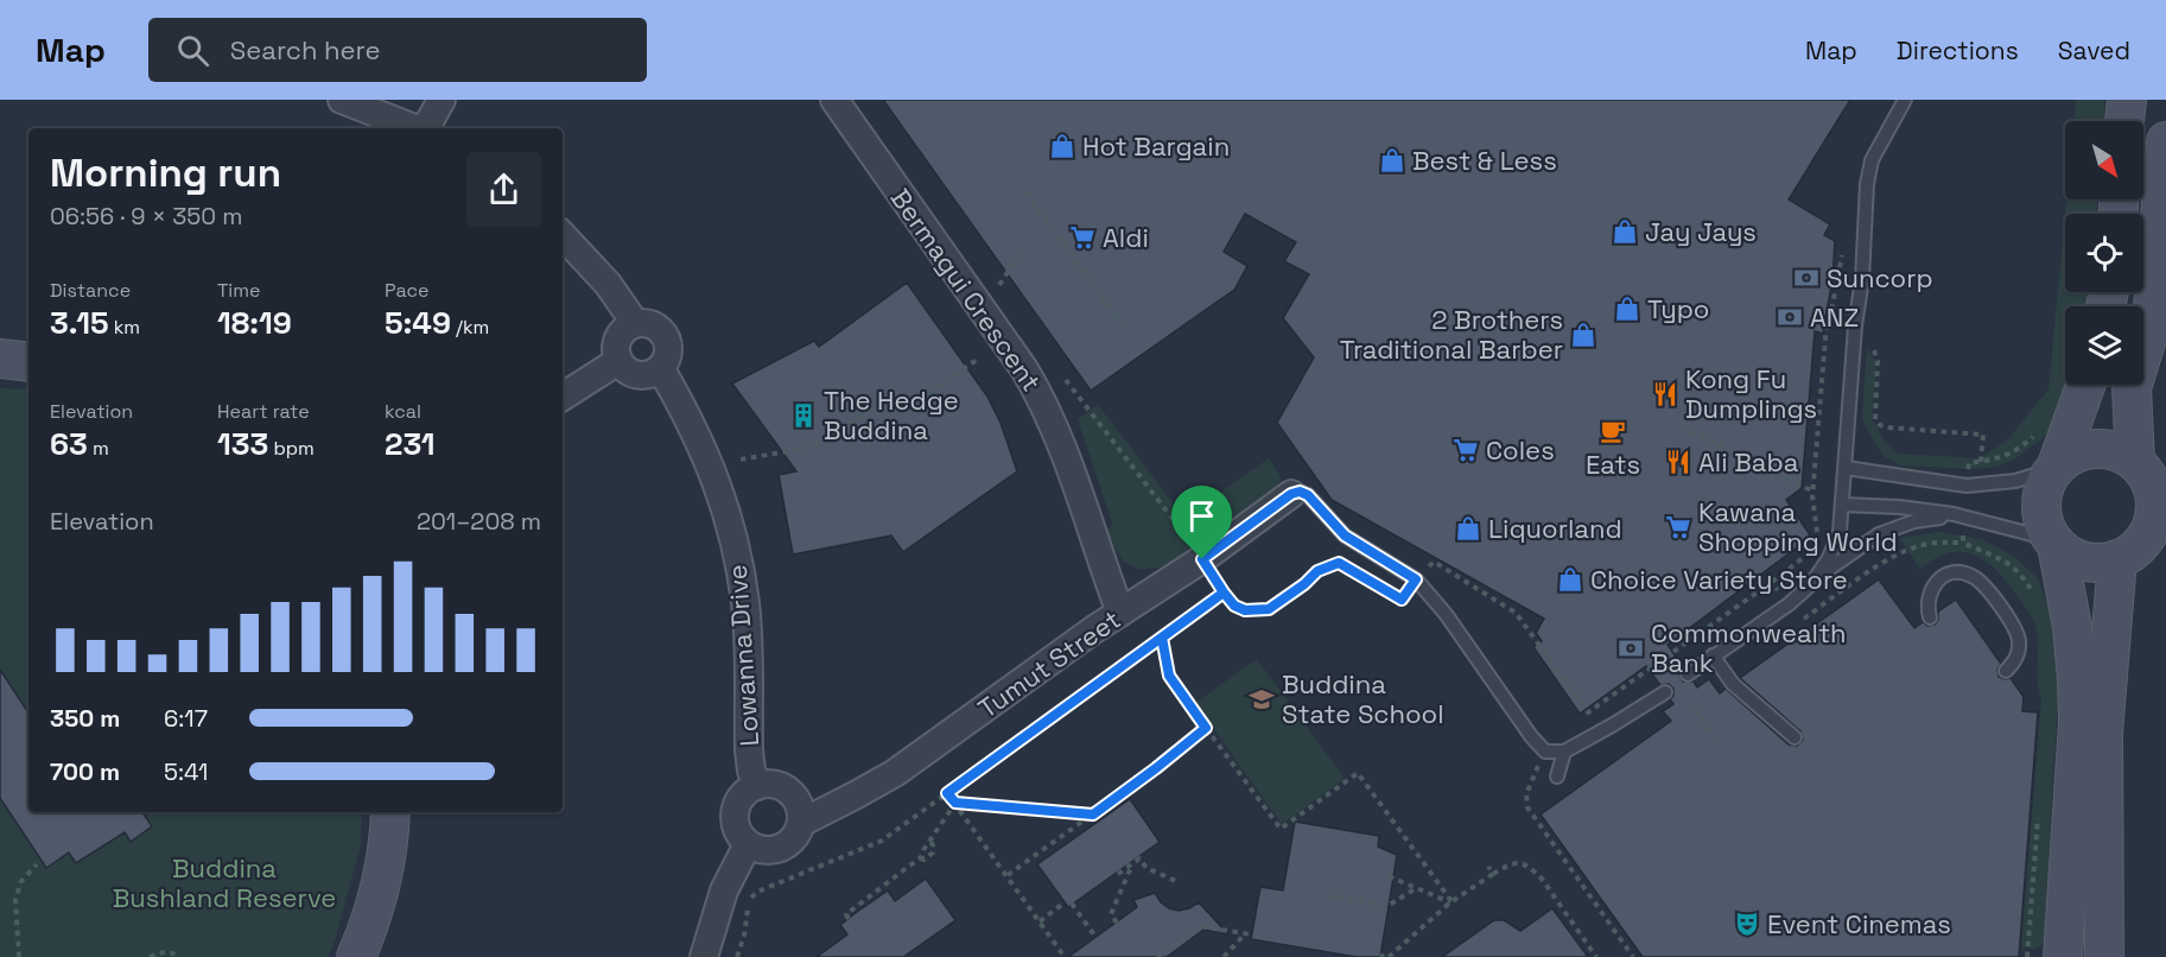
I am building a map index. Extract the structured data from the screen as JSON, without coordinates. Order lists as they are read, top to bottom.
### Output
{
  "streets": {
    "street": ["Bermagui Crescent", "Lowanna Drive", "Tumut Street"]
  },
  "crossings": [
    ["Bermagui Crescent", "Tumut Street"],
    ["Lowanna Drive", "Tumut Street"]
  ],
  "parks": ["Buddina Bushland Reserve"],
  "places": {
    "shop": [
      "Hot Bargain",
      "Best & Less",
      "Jay Jays",
      "Typo",
      "2 Brothers Traditional Barber",
      "Liquorland",
      "Choice Variety Store"
    ],
    "supermarket": ["Aldi", "Coles", "Kawana Shopping World"],
    "bank": ["Suncorp", "ANZ", "Commonwealth Bank"],
    "restaurant": ["Kong Fu Dumplings", "Ali Baba"],
    "building": ["The Hedge Buddina"],
    "cafe": ["Eats"],
    "school or university": ["Buddina State School"],
    "theatre": ["Event Cinemas"]
  },
  "north": "bottom right",
  "page": {
    "header": "Map",
    "search": "Search here",
    "nav": ["Map", "Directions", "Saved"],
    "heading": ["Morning run", "06:56 · 9 × 350 m"],
    "stats": [
      ["Distance", "3.15 km"],
      ["Time", "18:19"],
      ["Pace", "5:49 /km"],
      ["Elevation", "63 m"],
      ["Heart rate", "133 bpm"],
      ["kcal", "231"]
    ],
    "chart": ["Elevation", "201–208 m"],
    "list": [
      {
        "name": "350 m",
        "note": "6:17"
      },
      {
        "name": "700 m",
        "note": "5:41"
      }
    ]
  }
}
